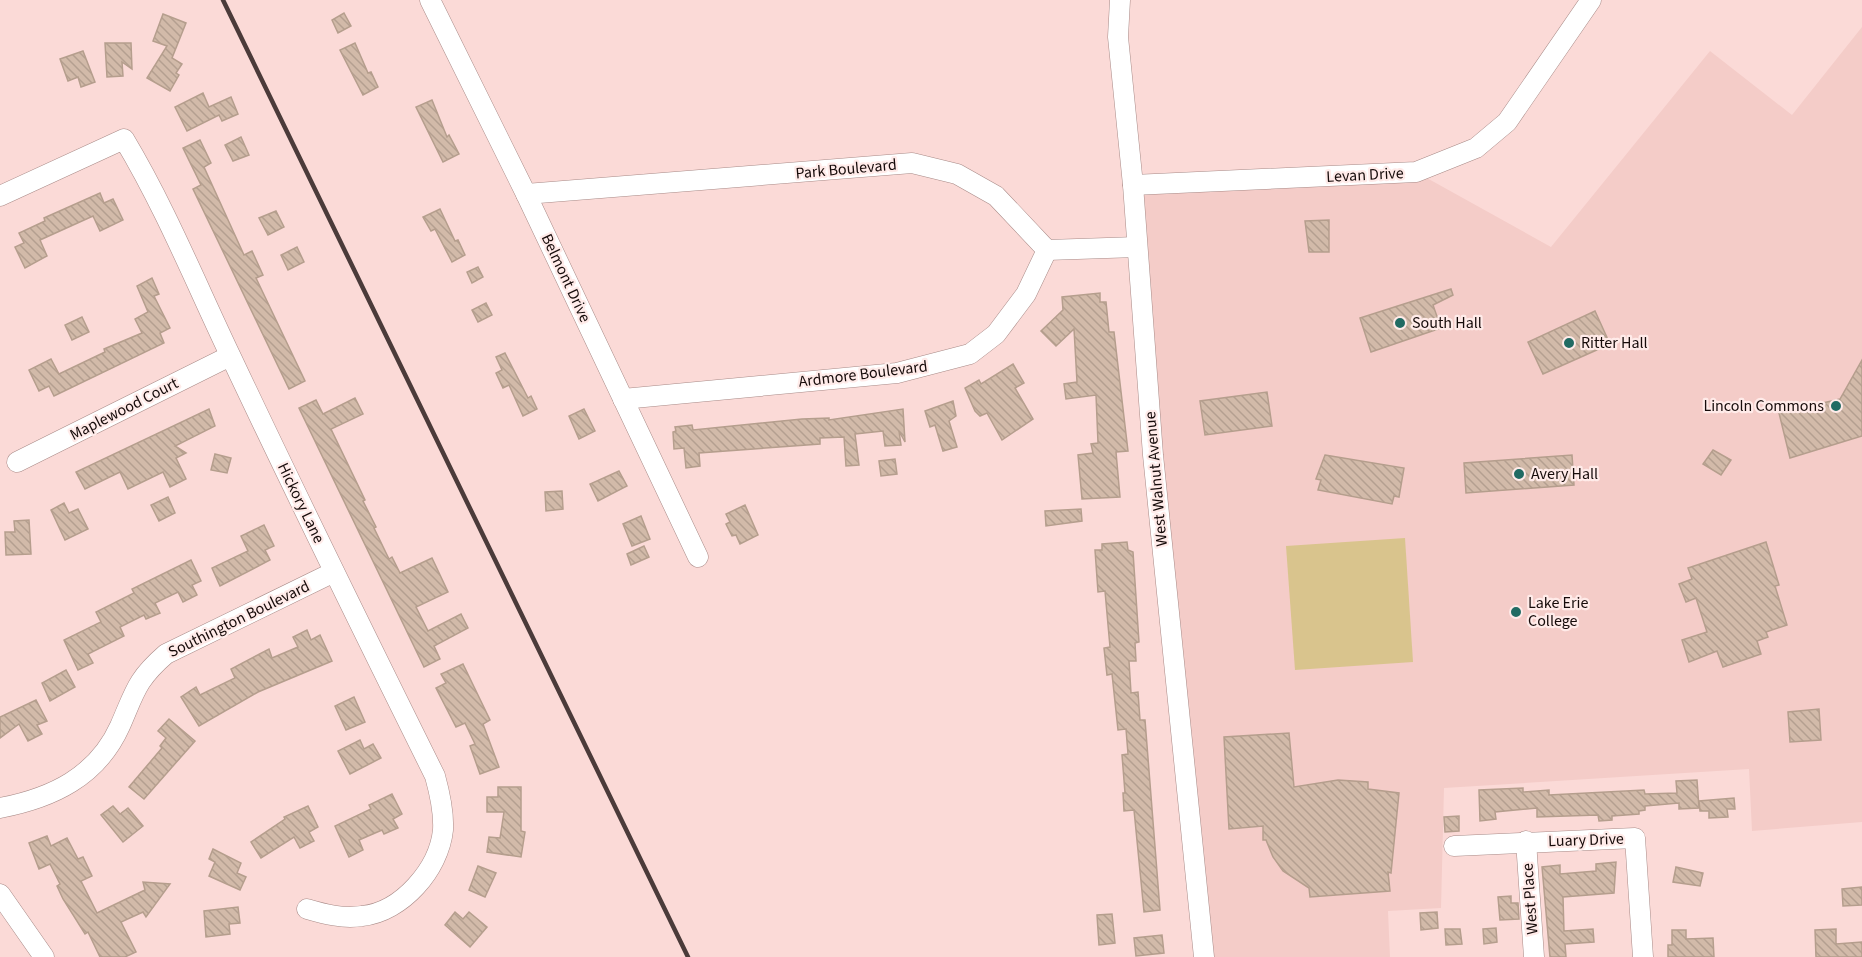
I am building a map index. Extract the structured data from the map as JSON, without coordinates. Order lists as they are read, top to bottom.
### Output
{
  "streets": {
    "street": [
      "Park Boulevard",
      "Levan Drive",
      "Belmont Drive",
      "Ardmore Boulevard",
      "Maplewood Court",
      "West Walnut Avenue",
      "Hickory Lane",
      "Southington Boulevard",
      "Luary Drive",
      "West Place"
    ]
  },
  "crossings": [
    ["Park Boulevard", "Belmont Drive"],
    ["Park Boulevard", "Ardmore Boulevard"],
    ["Levan Drive", "West Walnut Avenue"],
    ["Belmont Drive", "Ardmore Boulevard"],
    ["Maplewood Court", "Hickory Lane"],
    ["Hickory Lane", "Southington Boulevard"],
    ["Luary Drive", "West Place"]
  ],
  "places": [
    "South Hall",
    "Ritter Hall",
    "Lincoln Commons",
    "Avery Hall",
    "Lake Erie College"
  ]
}
